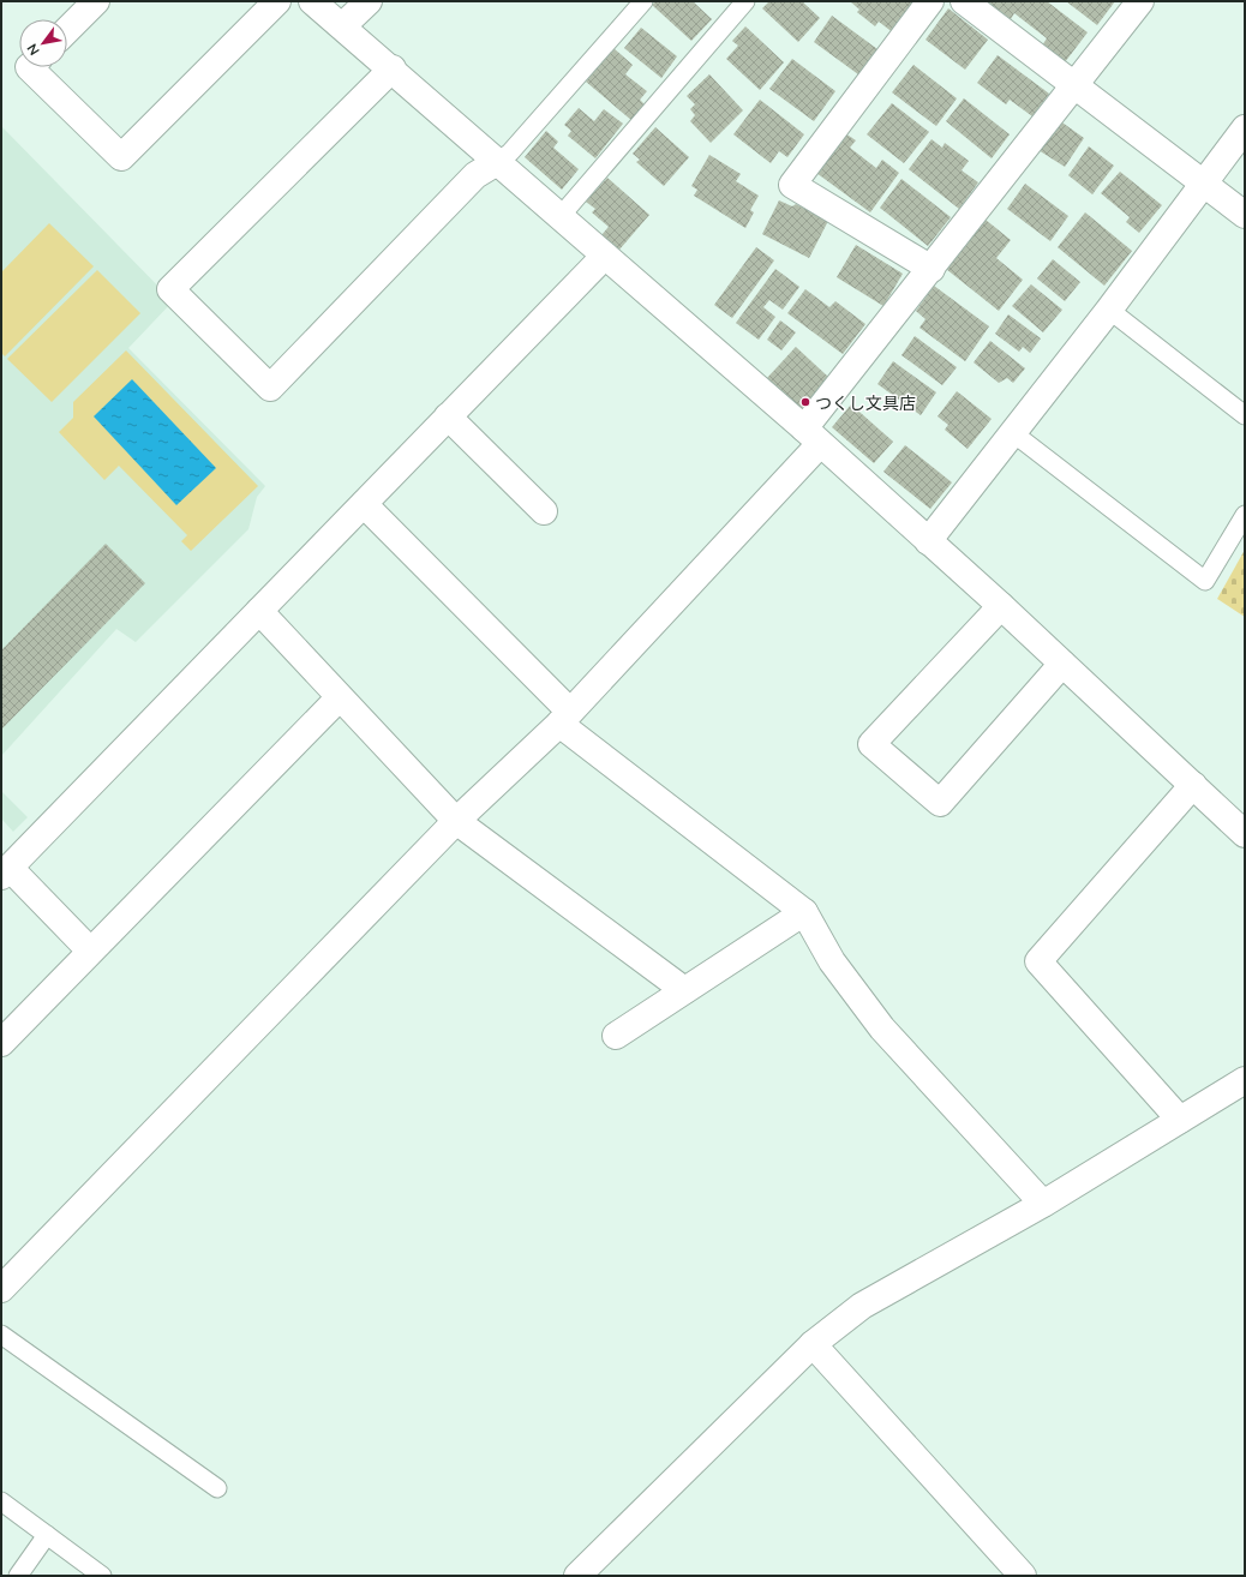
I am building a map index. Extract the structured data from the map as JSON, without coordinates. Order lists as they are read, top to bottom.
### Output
{
  "places": ["つくし文具店"],
  "north": "bottom left"
}
